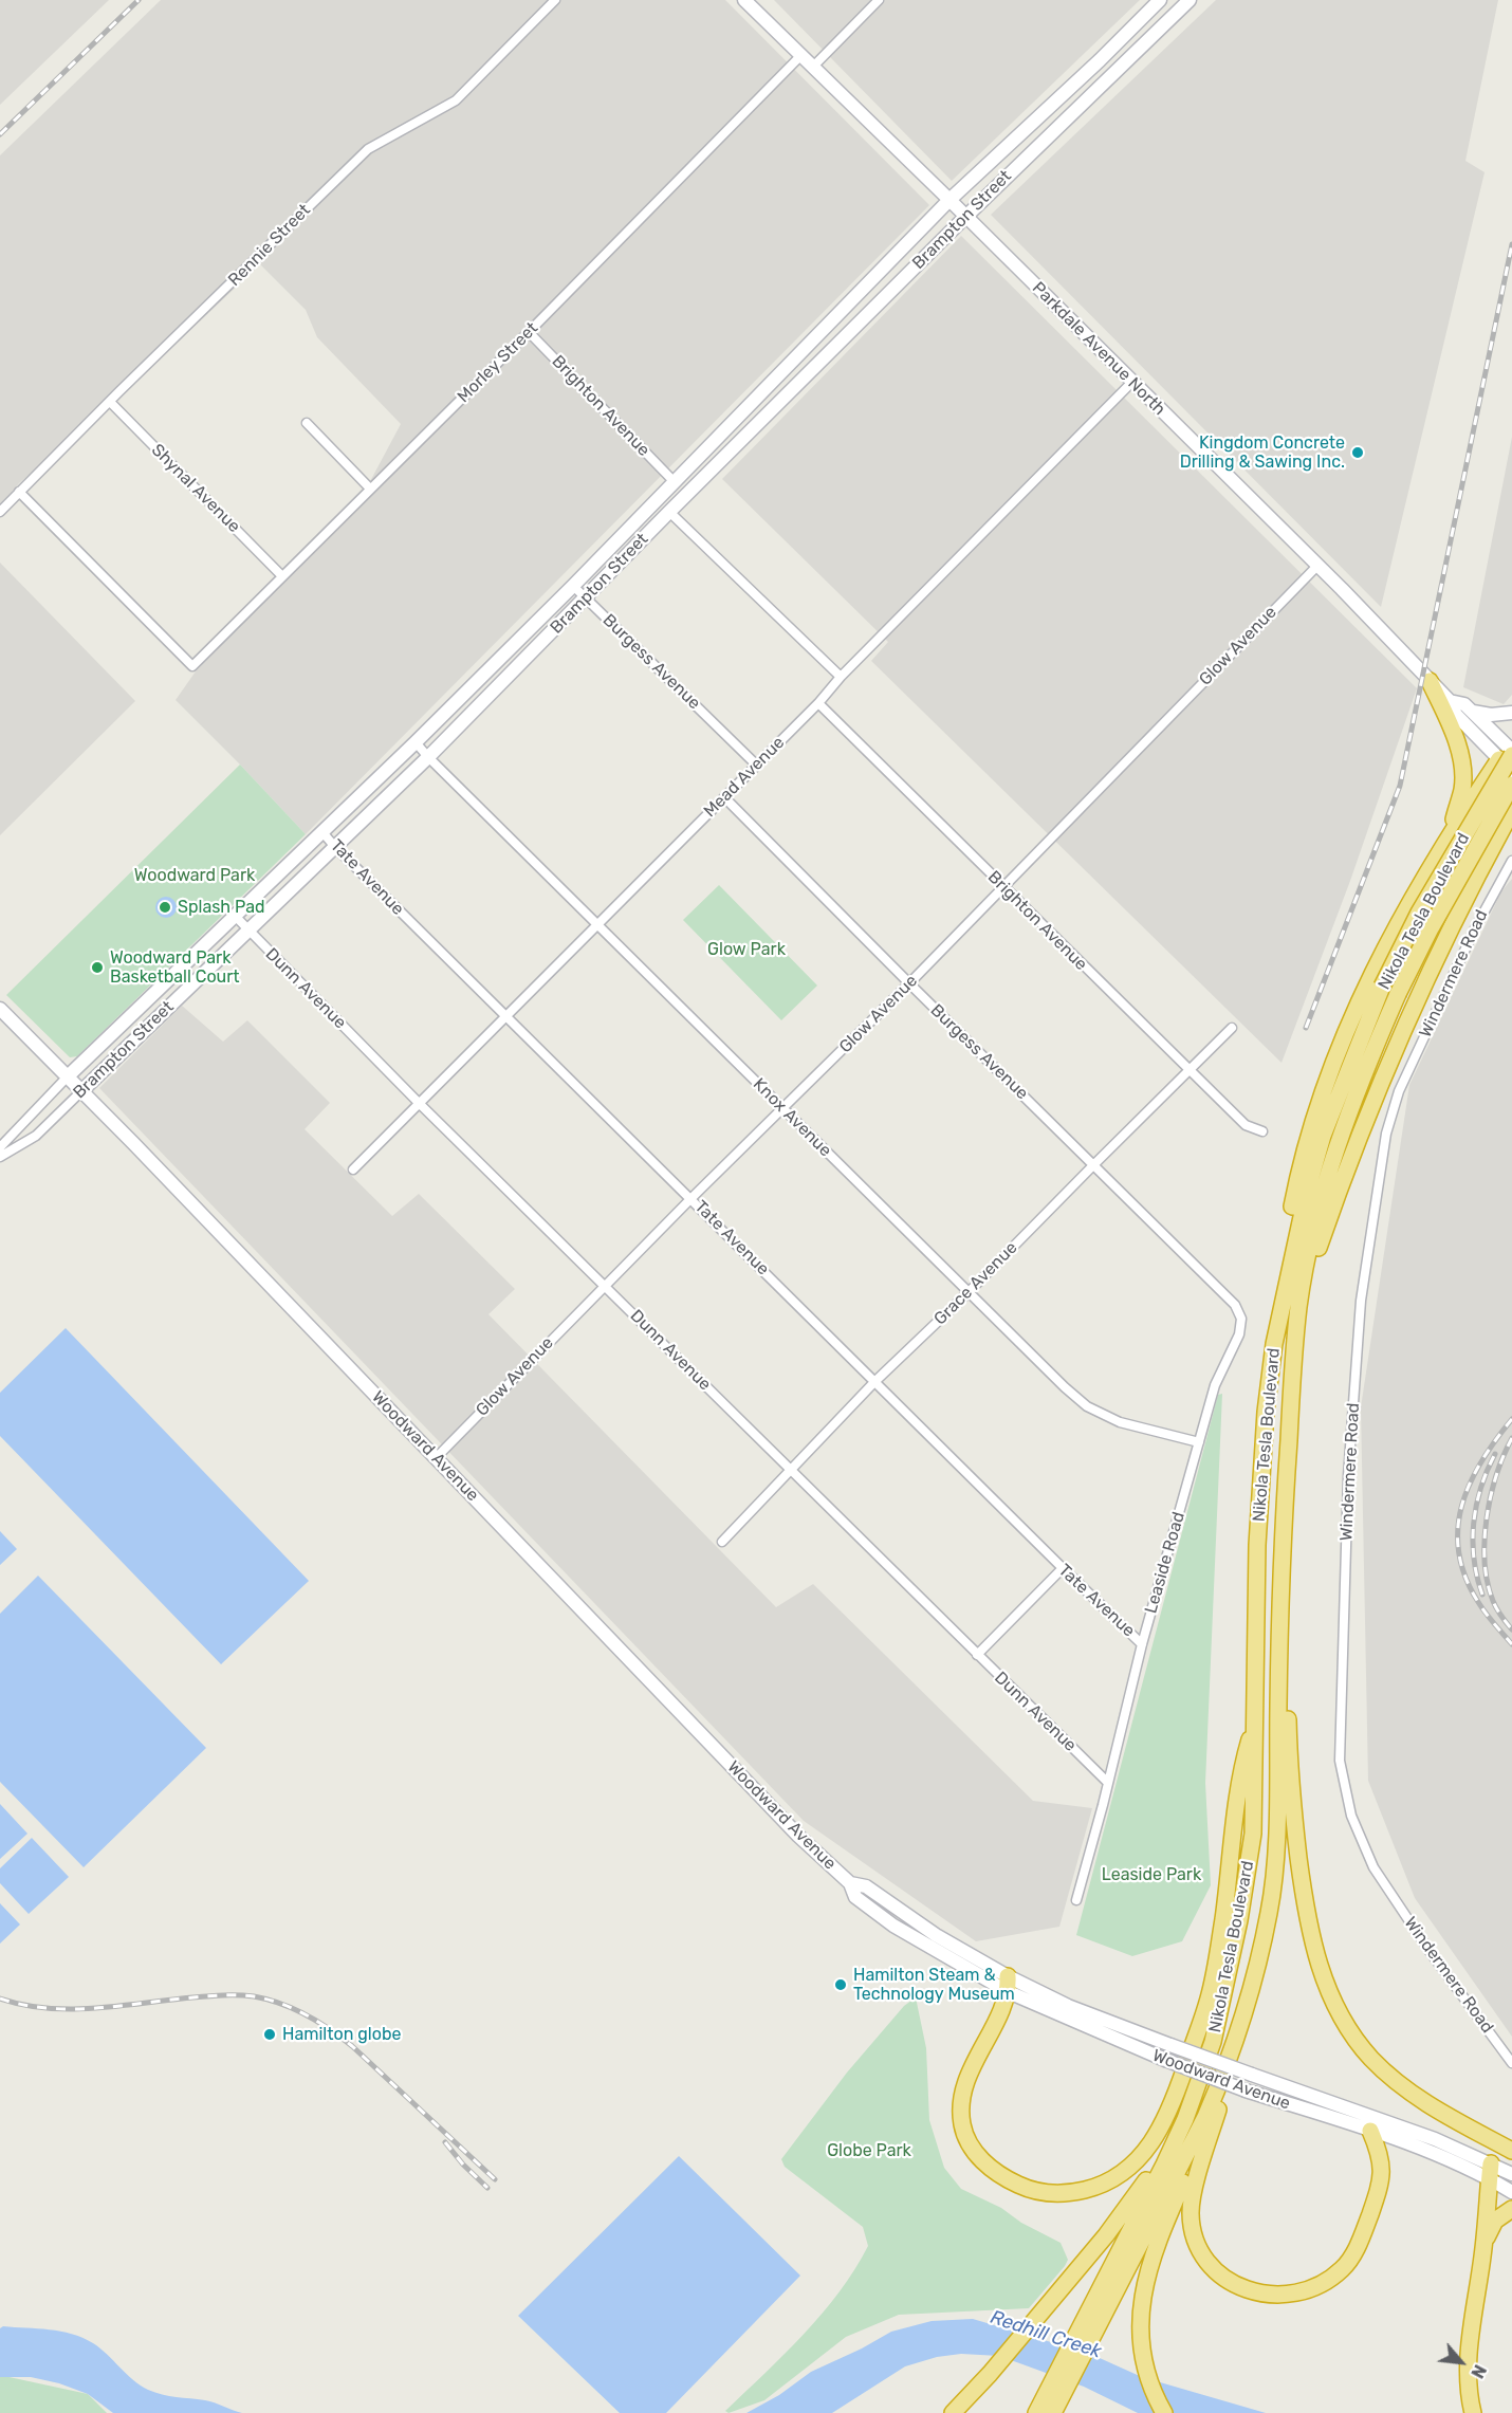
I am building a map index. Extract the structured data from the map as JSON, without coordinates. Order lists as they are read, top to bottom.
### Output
{
  "streets": {
    "highway": ["Nikola Tesla Boulevard"],
    "main road": ["Brampton Street", "Parkdale Avenue North", "Woodward Avenue"],
    "street": [
      "Rennie Street",
      "Morley Street",
      "Brighton Avenue",
      "Shynal Avenue",
      "Glow Avenue",
      "Burgess Avenue",
      "Mead Avenue",
      "Tate Avenue",
      "Windermere Road",
      "Dunn Avenue",
      "Knox Avenue",
      "Grace Avenue",
      "Leaside Road"
    ]
  },
  "crossings": [
    ["Brampton Street", "Parkdale Avenue North"],
    ["Brampton Street", "Brighton Avenue"],
    ["Brampton Street", "Burgess Avenue"],
    ["Brampton Street", "Tate Avenue"],
    ["Brampton Street", "Dunn Avenue"],
    ["Brampton Street", "Knox Avenue"],
    ["Brampton Street", "Woodward Avenue"],
    ["Rennie Street", "Morley Street"],
    ["Rennie Street", "Shynal Avenue"],
    ["Parkdale Avenue North", "Morley Street"],
    ["Parkdale Avenue North", "Glow Avenue"],
    ["Parkdale Avenue North", "Mead Avenue"],
    ["Parkdale Avenue North", "Nikola Tesla Boulevard"],
    ["Morley Street", "Brighton Avenue"],
    ["Morley Street", "Shynal Avenue"],
    ["Brighton Avenue", "Glow Avenue"],
    ["Brighton Avenue", "Mead Avenue"],
    ["Brighton Avenue", "Grace Avenue"],
    ["Glow Avenue", "Burgess Avenue"],
    ["Glow Avenue", "Tate Avenue"],
    ["Glow Avenue", "Dunn Avenue"],
    ["Glow Avenue", "Knox Avenue"],
    ["Glow Avenue", "Woodward Avenue"],
    ["Burgess Avenue", "Mead Avenue"],
    ["Burgess Avenue", "Grace Avenue"],
    ["Burgess Avenue", "Leaside Road"],
    ["Mead Avenue", "Tate Avenue"],
    ["Mead Avenue", "Dunn Avenue"],
    ["Mead Avenue", "Knox Avenue"],
    ["Tate Avenue", "Grace Avenue"],
    ["Tate Avenue", "Leaside Road"],
    ["Dunn Avenue", "Grace Avenue"],
    ["Dunn Avenue", "Leaside Road"],
    ["Knox Avenue", "Grace Avenue"],
    ["Knox Avenue", "Leaside Road"]
  ],
  "water": ["Redhill Creek"],
  "parks": [
    "Woodward Park",
    "Glow Park",
    "Leaside Park",
    "Globe Park"
  ],
  "places": [
    "Kingdom Concrete Drilling & Sawing Inc.",
    "Splash Pad",
    "Woodward Park Basketball Court",
    "Hamilton Steam & Technology Museum",
    "Hamilton globe"
  ],
  "north": "bottom right"
}
